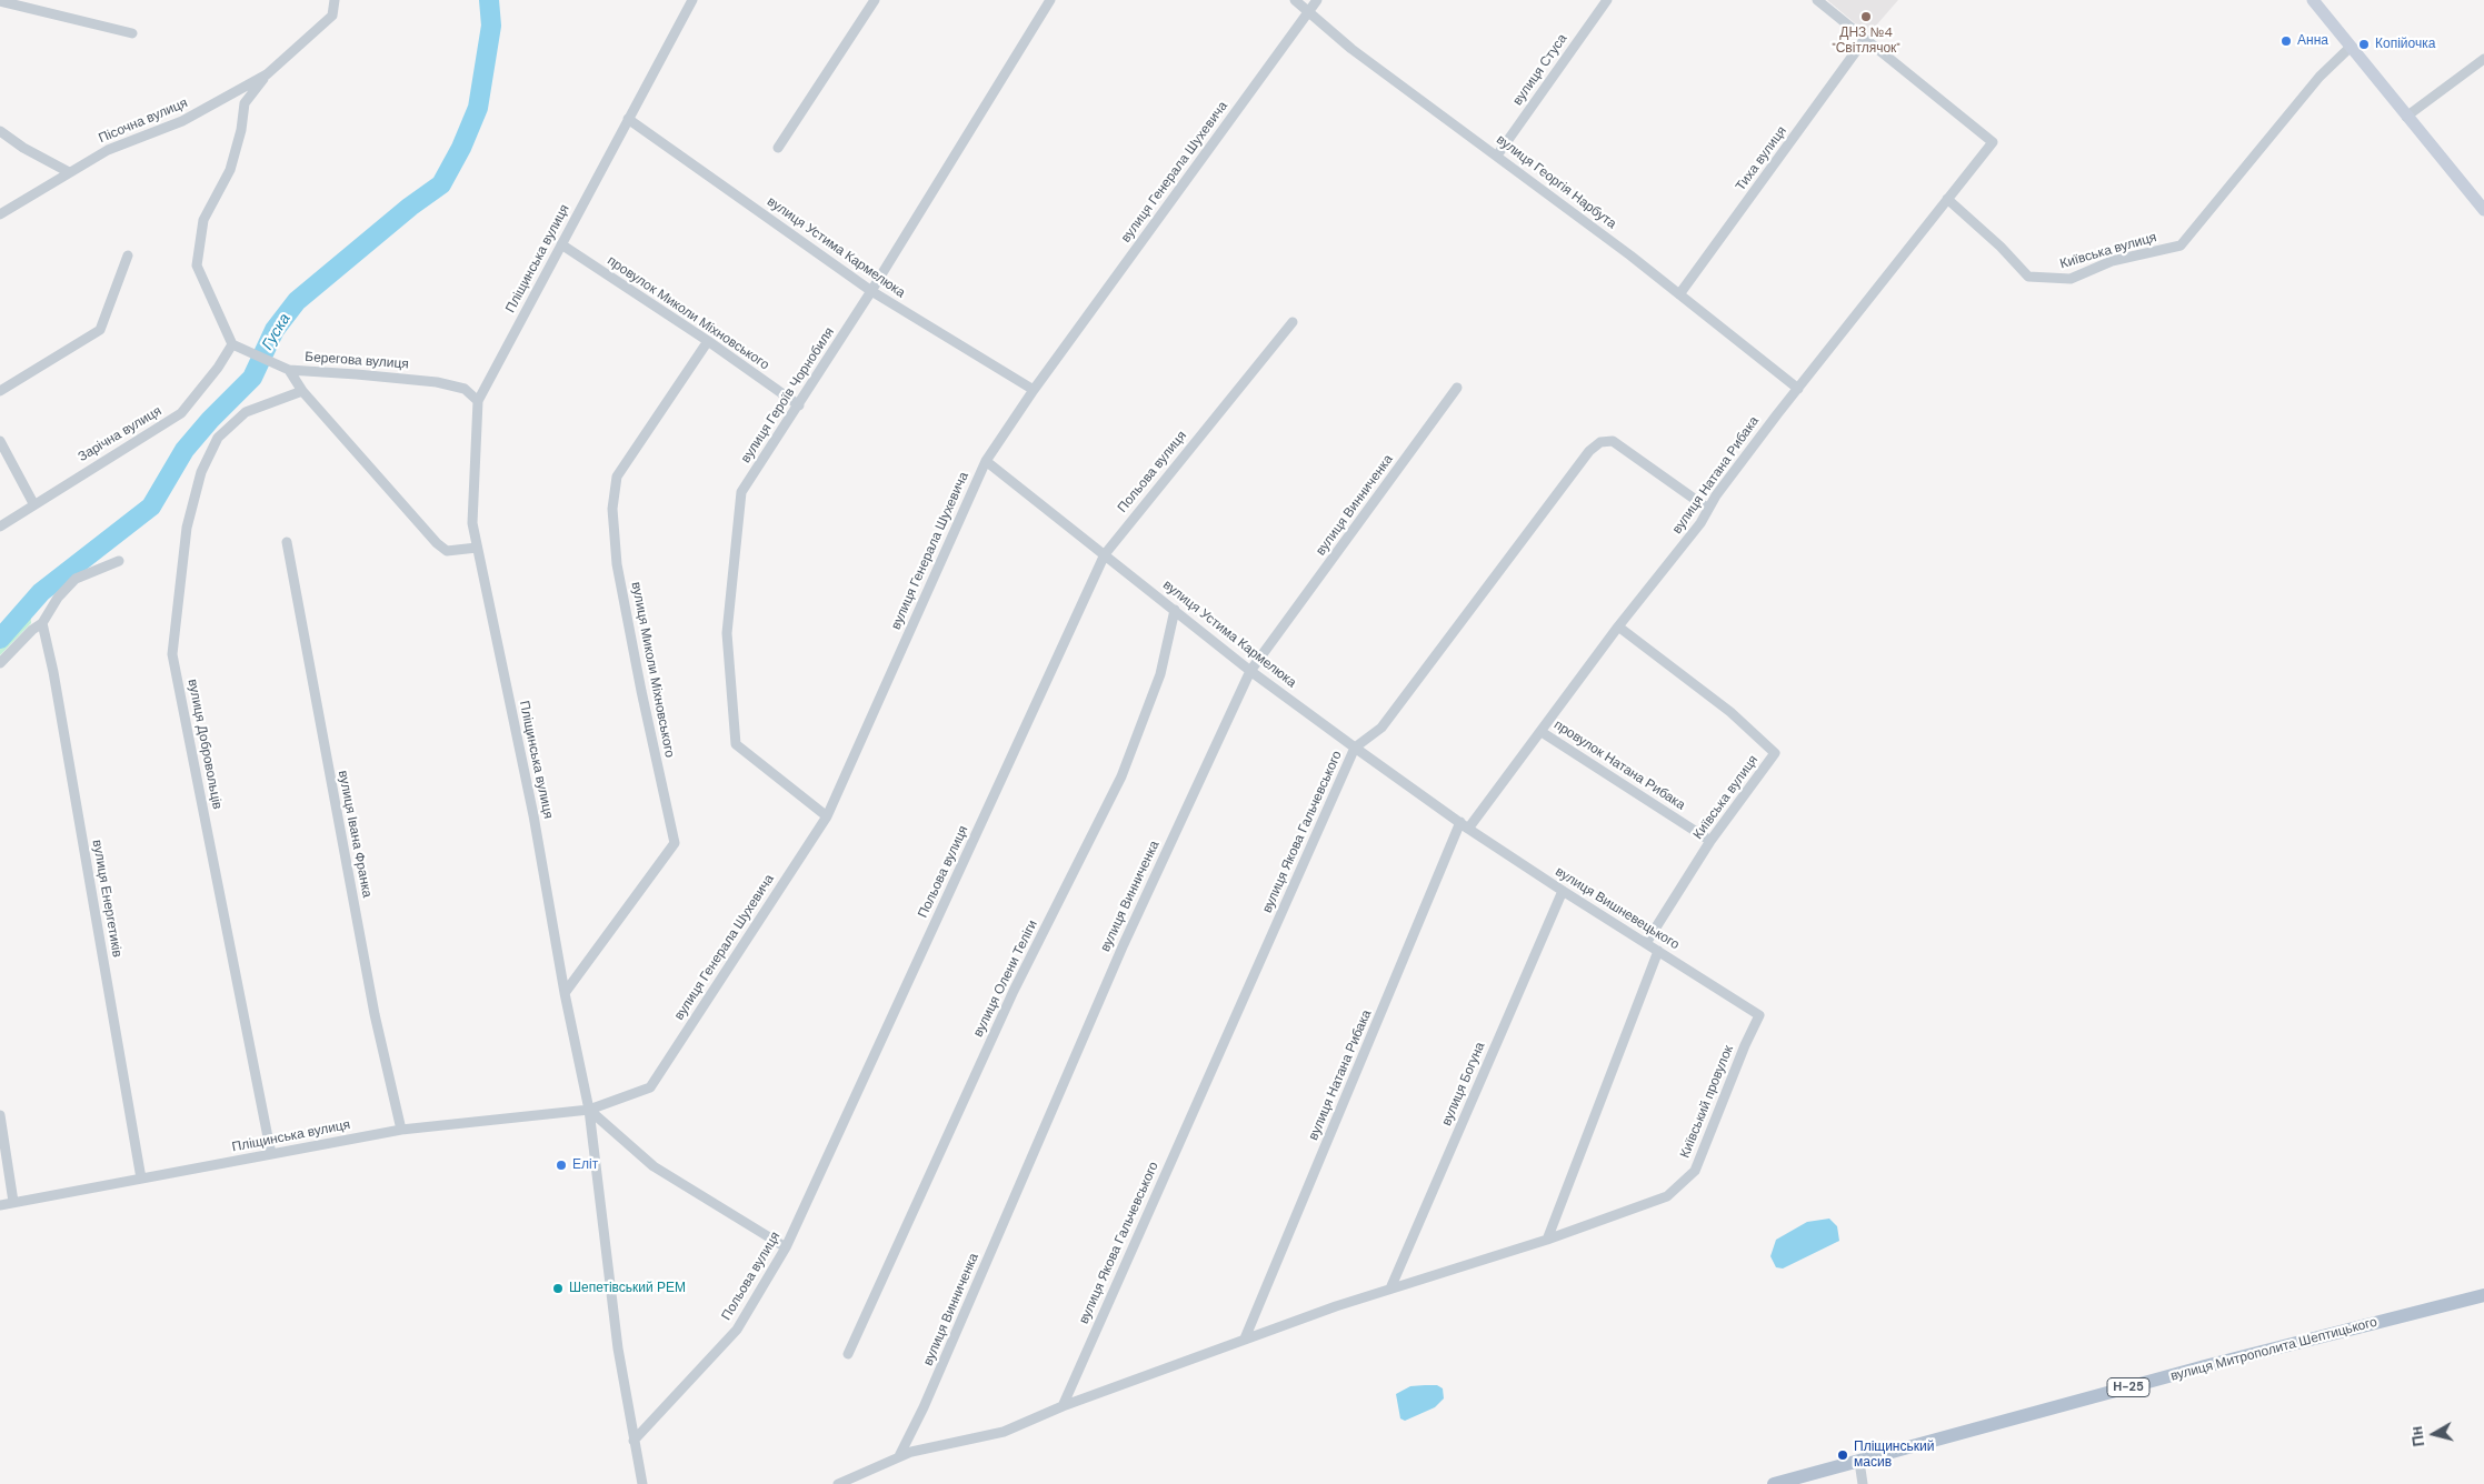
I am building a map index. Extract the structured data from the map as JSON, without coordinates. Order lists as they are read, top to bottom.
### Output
{
  "streets": {
    "main road": ["вулиця Митрополита Шептицького", "Н-25"],
    "street": [
      "вулиця Стуса",
      "Пісочна вулиця",
      "Тиха вулиця",
      "вулиця Генерала Шухевича",
      "вулиця Георгія Нарбута",
      "вулиця Устима Кармелюка",
      "Київська вулиця",
      "Пліщинська вулиця",
      "провулок Миколи Міхновського",
      "Берегова вулиця",
      "вулиця Героїв Чорнобиля",
      "Зарічна вулиця",
      "Польова вулиця",
      "вулиця Натана Рибака",
      "вулиця Винниченка",
      "вулиця Миколи Міхновського",
      "вулиця Добровольців",
      "провулок Натана Рибака",
      "вулиця Якова Гальчевського",
      "вулиця Івана Франка",
      "вулиця Енергетиків",
      "вулиця Вишневецького",
      "вулиця Олени Теліги",
      "вулиця Богуна",
      "Київський провулок"
    ]
  },
  "crossings": [
    ["вулиця Стуса", "вулиця Георгія Нарбута"],
    ["Тиха вулиця", "вулиця Георгія Нарбута"],
    ["Тиха вулиця", "вулиця Натана Рибака"],
    ["вулиця Генерала Шухевича", "вулиця Георгія Нарбута"],
    ["вулиця Генерала Шухевича", "вулиця Устима Кармелюка"],
    ["вулиця Генерала Шухевича", "Пліщинська вулиця"],
    ["вулиця Генерала Шухевича", "вулиця Героїв Чорнобиля"],
    ["вулиця Георгія Нарбута", "вулиця Натана Рибака"],
    ["вулиця Устима Кармелюка", "Пліщинська вулиця"],
    ["вулиця Устима Кармелюка", "вулиця Героїв Чорнобиля"],
    ["вулиця Устима Кармелюка", "Польова вулиця"],
    ["вулиця Устима Кармелюка", "вулиця Натана Рибака"],
    ["вулиця Устима Кармелюка", "вулиця Винниченка"],
    ["вулиця Устима Кармелюка", "вулиця Якова Гальчевського"],
    ["вулиця Устима Кармелюка", "вулиця Вишневецького"],
    ["вулиця Устима Кармелюка", "вулиця Олени Теліги"],
    ["Київська вулиця", "вулиця Натана Рибака"],
    ["Київська вулиця", "провулок Натана Рибака"],
    ["Київська вулиця", "вулиця Вишневецького"],
    ["Пліщинська вулиця", "провулок Миколи Міхновського"],
    ["Пліщинська вулиця", "Берегова вулиця"],
    ["Пліщинська вулиця", "Польова вулиця"],
    ["Пліщинська вулиця", "вулиця Миколи Міхновського"],
    ["Пліщинська вулиця", "вулиця Добровольців"],
    ["Пліщинська вулиця", "вулиця Івана Франка"],
    ["Пліщинська вулиця", "вулиця Енергетиків"],
    ["провулок Миколи Міхновського", "вулиця Героїв Чорнобиля"],
    ["провулок Миколи Міхновського", "вулиця Миколи Міхновського"],
    ["Берегова вулиця", "Зарічна вулиця"],
    ["вулиця Натана Рибака", "провулок Натана Рибака"],
    ["вулиця Натана Рибака", "вулиця Якова Гальчевського"],
    ["вулиця Натана Рибака", "вулиця Вишневецького"],
    ["вулиця Натана Рибака", "Київський провулок"],
    ["вулиця Винниченка", "Київський провулок"],
    ["вулиця Якова Гальчевського", "Київський провулок"],
    ["вулиця Вишневецького", "вулиця Богуна"],
    ["вулиця Вишневецького", "Київський провулок"],
    ["вулиця Богуна", "Київський провулок"]
  ],
  "water": ["Гуска"],
  "places": [
    "ДНЗ №4 \"Світлячок\"",
    "Анна",
    "Копійочка",
    "Еліт",
    "Шепетівський РЕМ",
    "Пліщинський масив"
  ],
  "north": "left"
}
